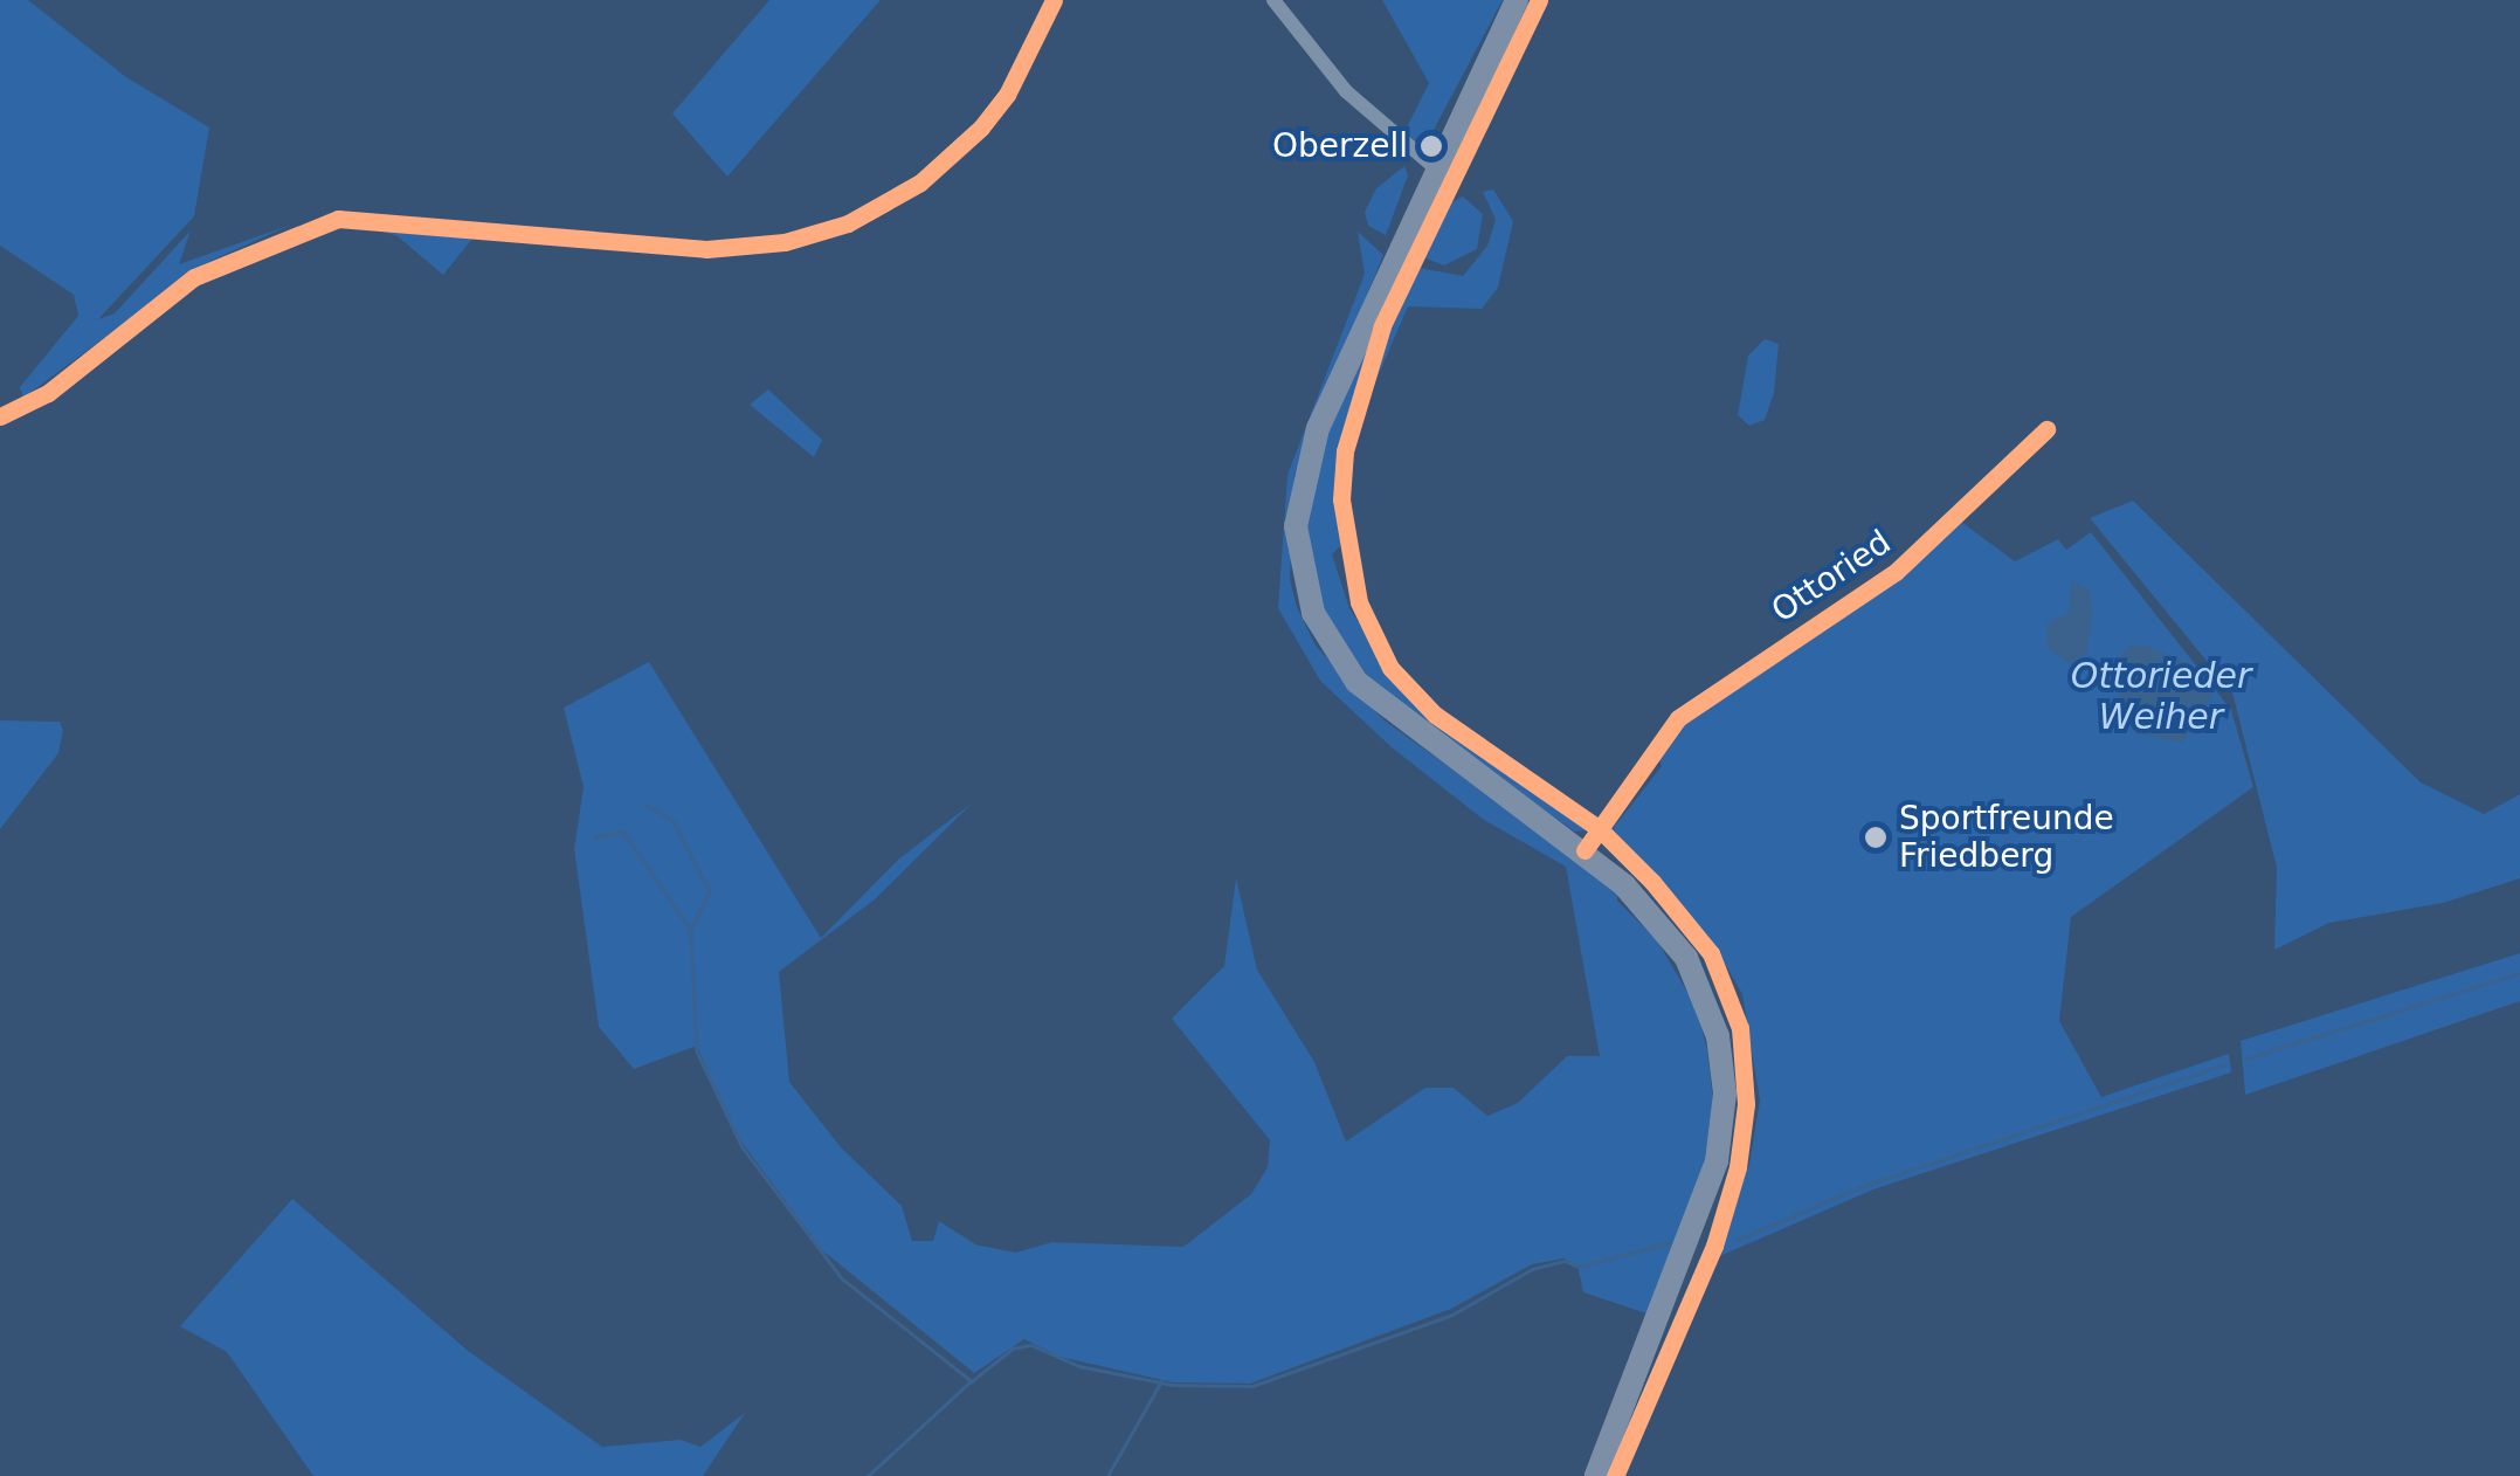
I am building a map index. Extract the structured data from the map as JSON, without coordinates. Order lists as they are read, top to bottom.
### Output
{
  "streets": {
    "street": ["Ottoried"]
  },
  "water": ["Ottorieder Weiher"],
  "places": ["Oberzell", "Sportfreunde Friedberg"]
}
